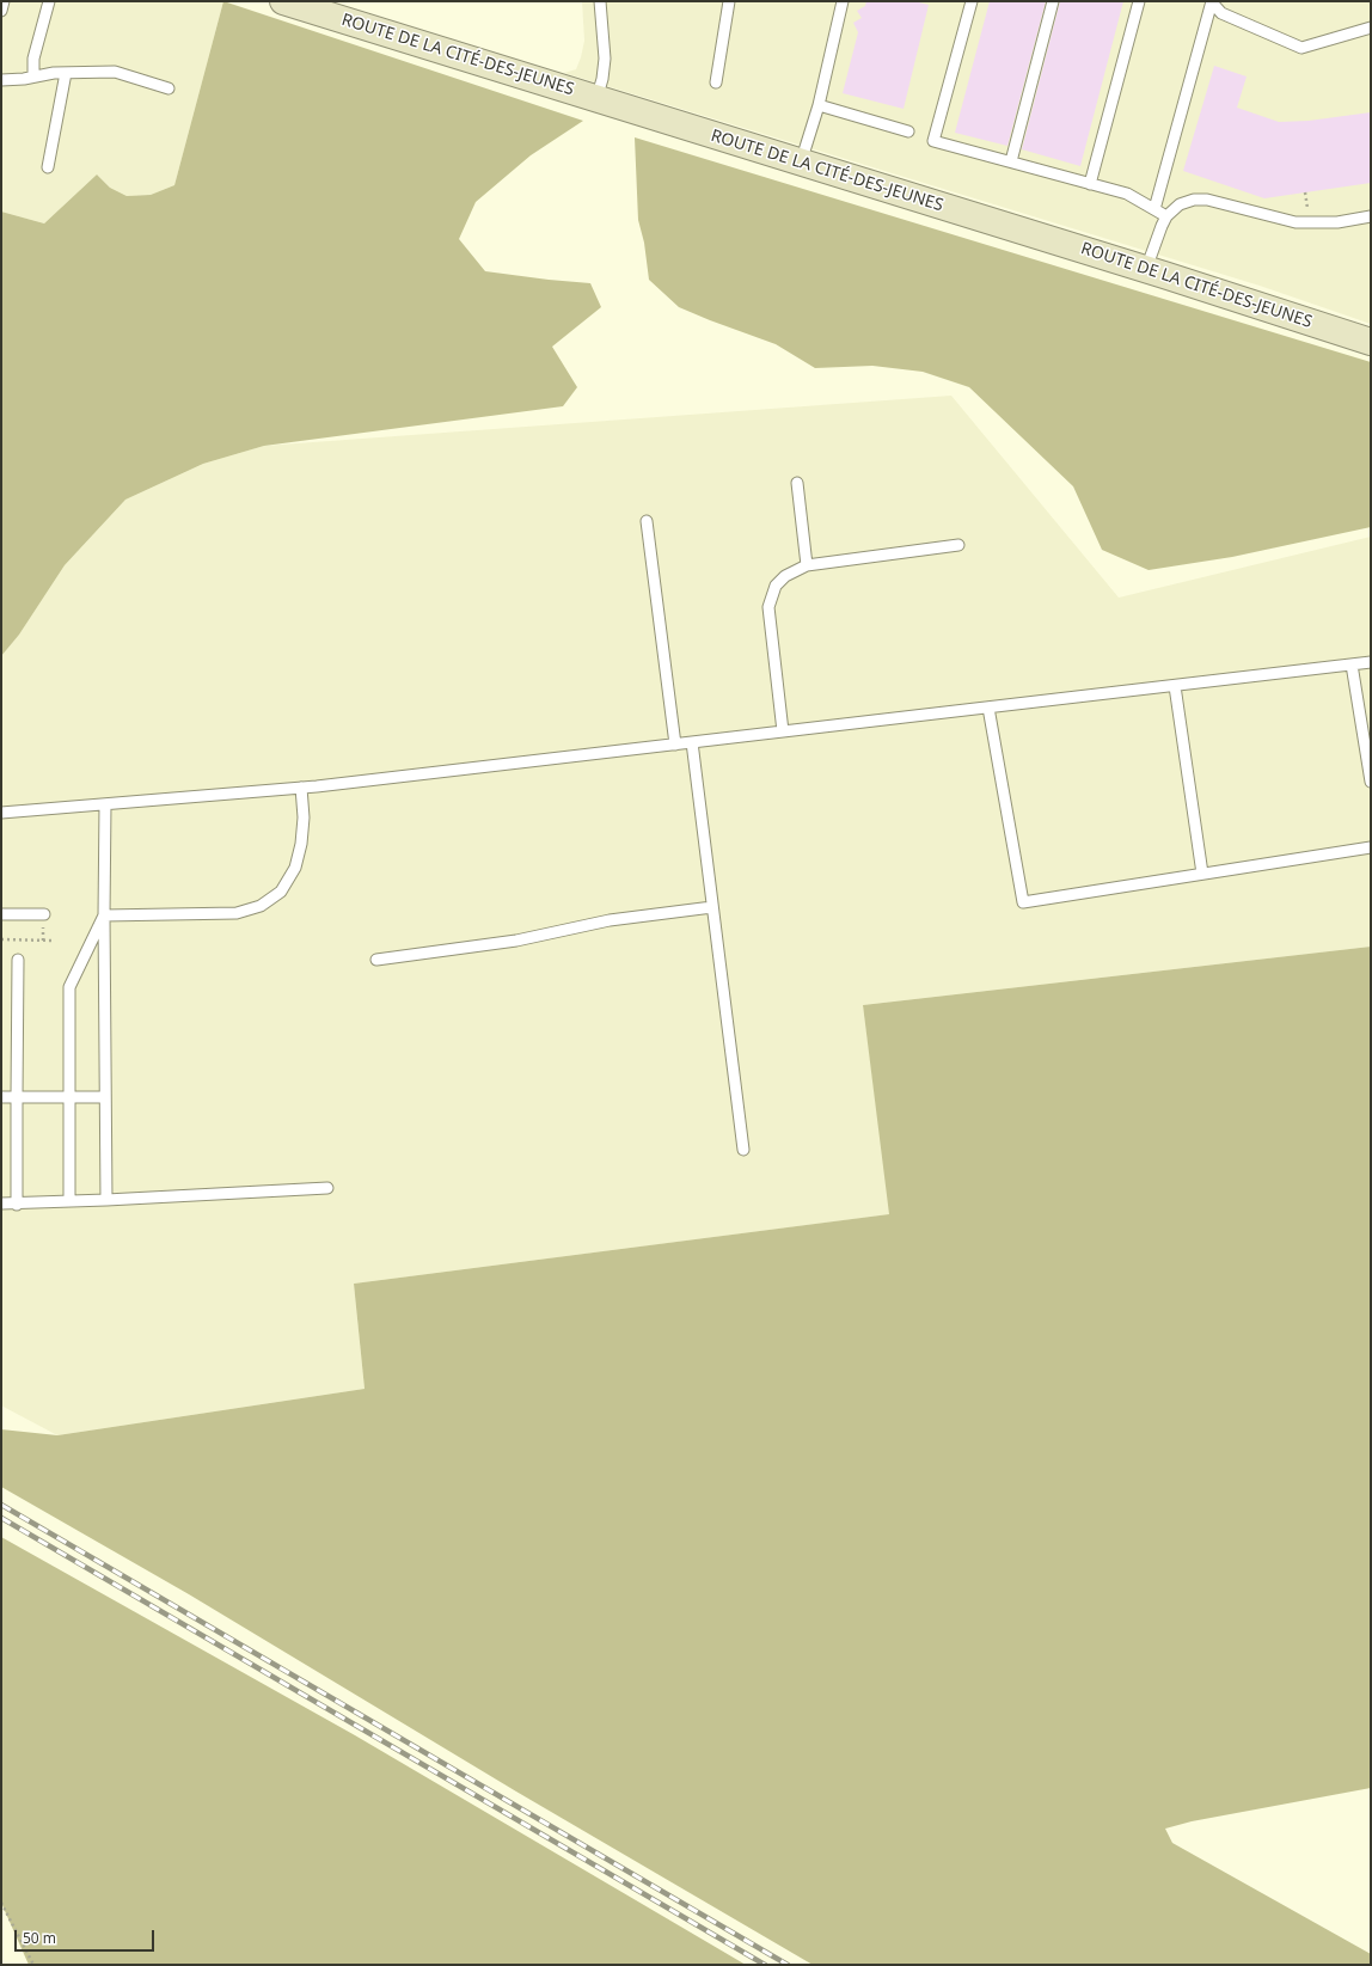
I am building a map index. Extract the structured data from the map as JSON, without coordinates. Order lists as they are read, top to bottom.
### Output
{
  "streets": {
    "main road": ["ROUTE DE LA CITÉ-DES-JEUNES"]
  },
  "scale_bar": "50 m"
}
